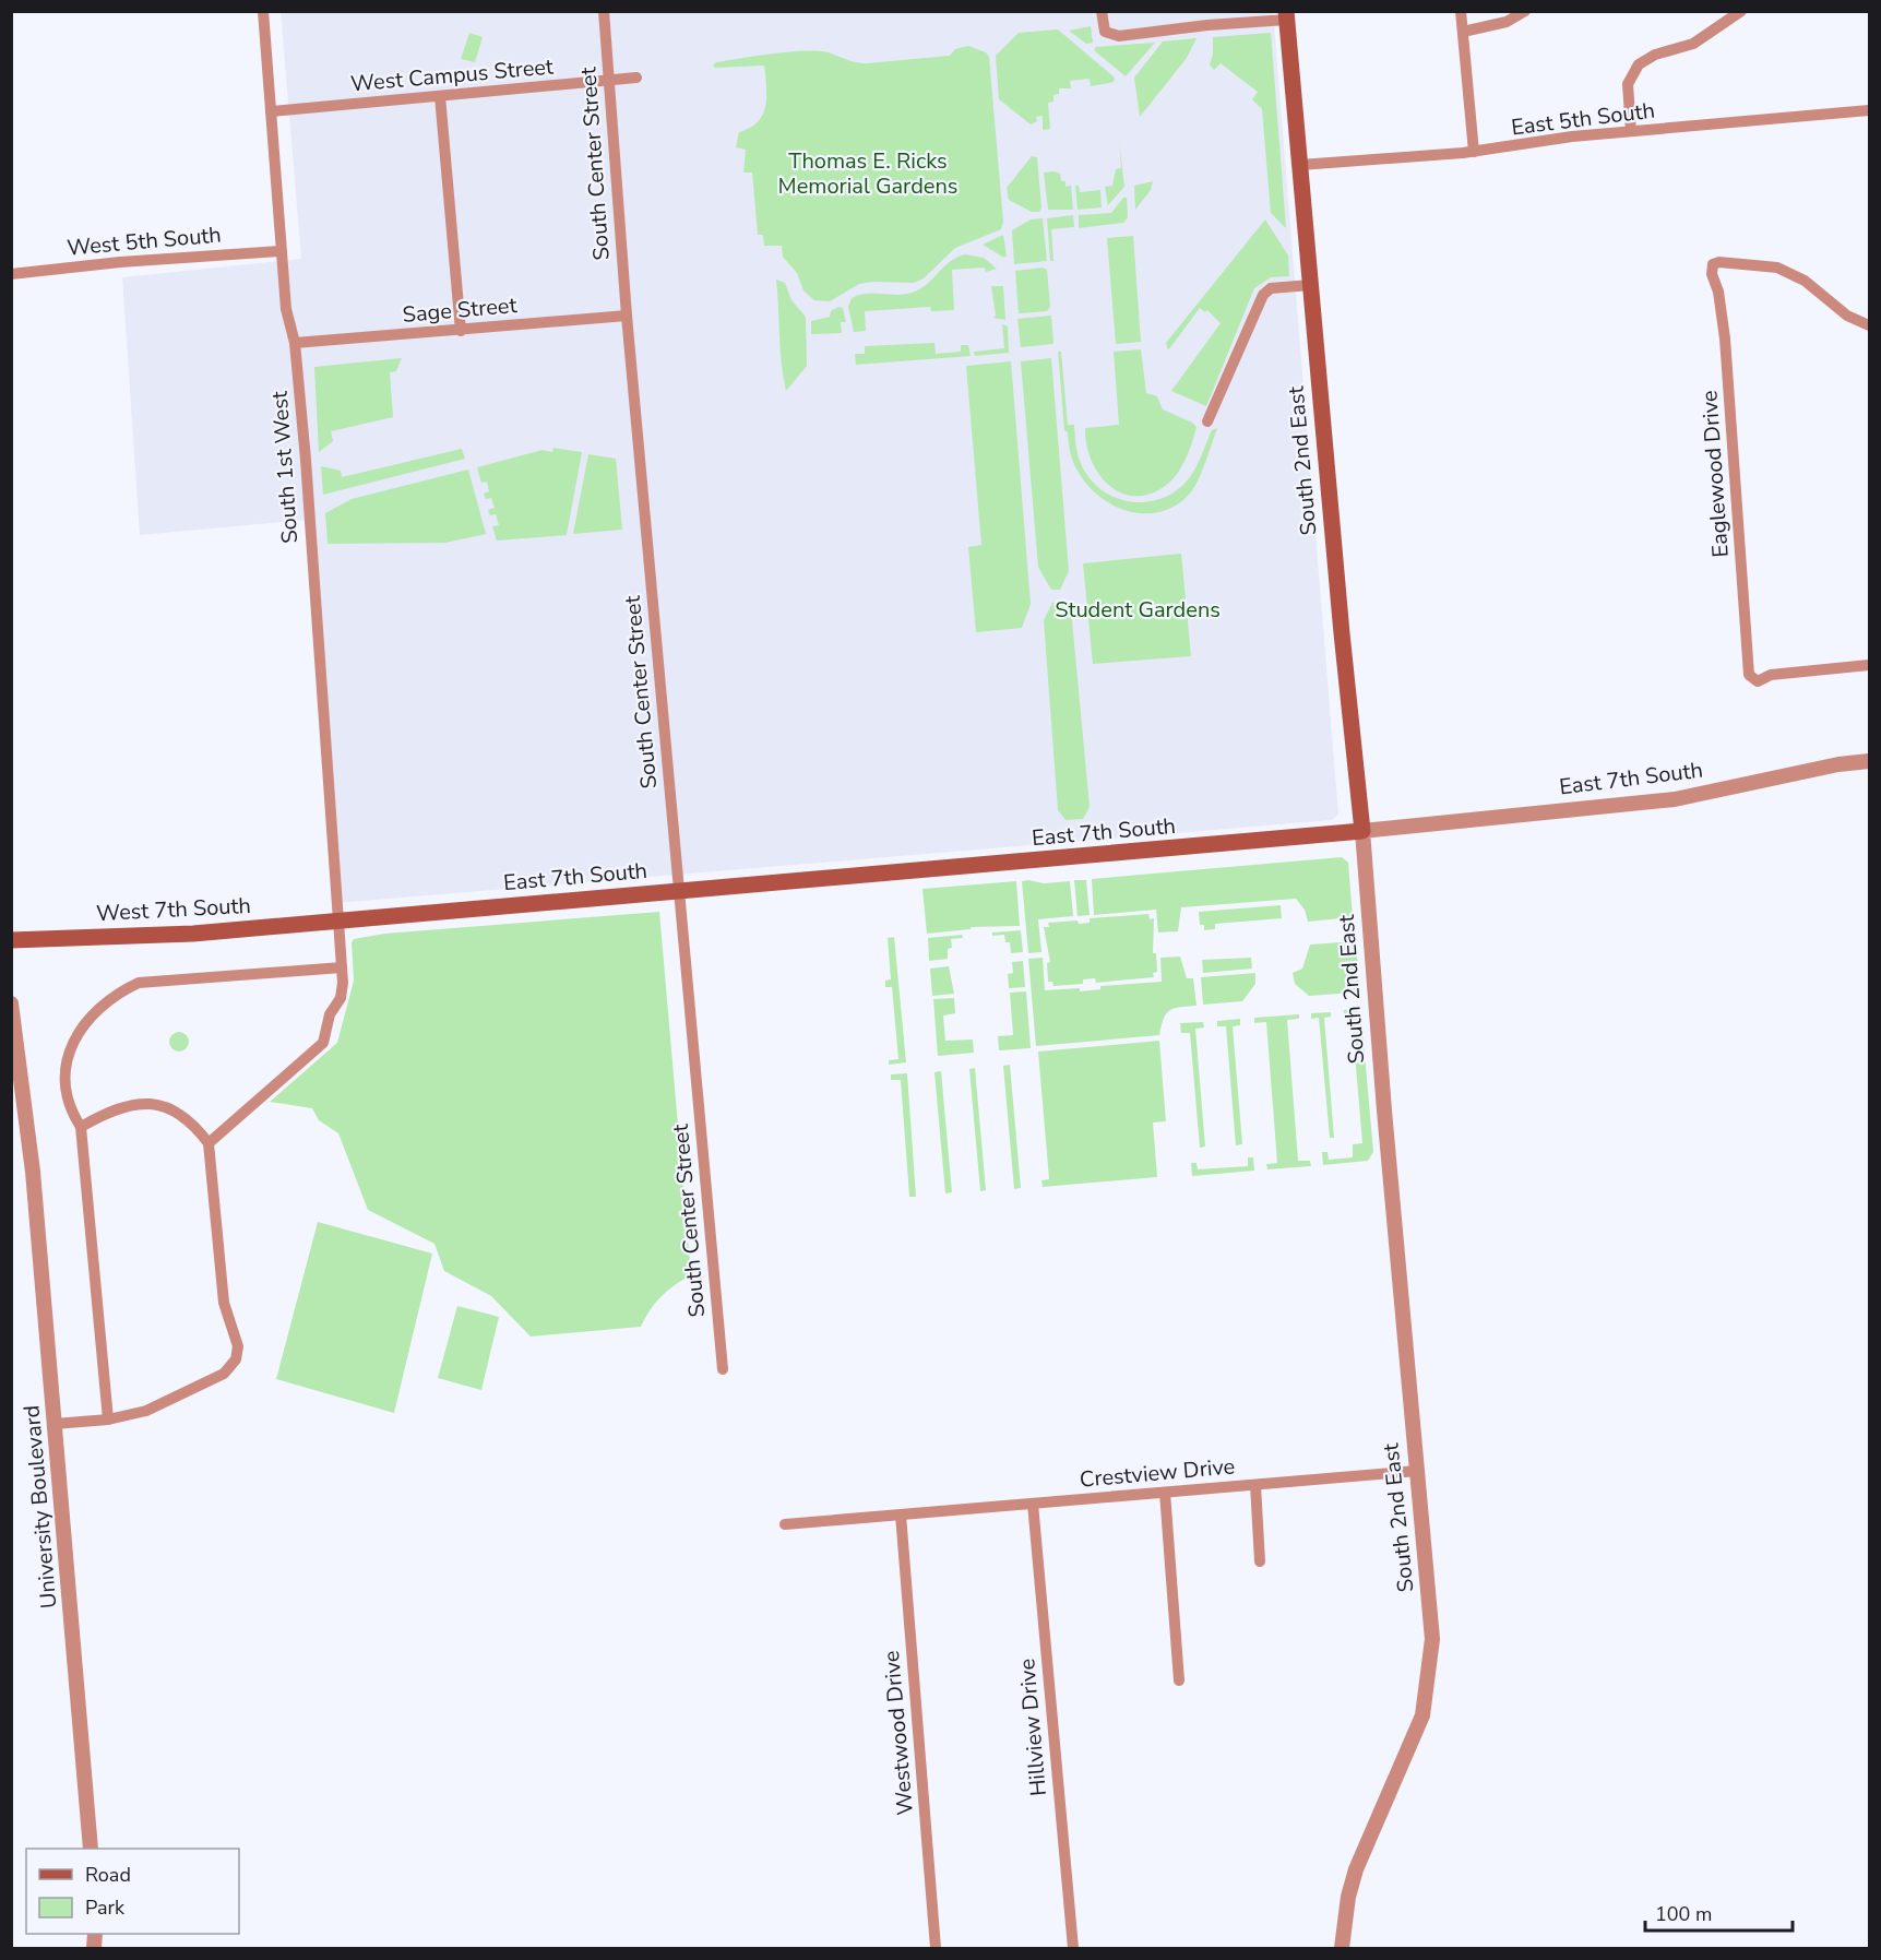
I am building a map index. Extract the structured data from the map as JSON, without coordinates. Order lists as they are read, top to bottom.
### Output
{
  "streets": {
    "main road": ["South 2nd East", "East 7th South", "West 7th South"],
    "street": [
      "West Campus Street",
      "East 5th South",
      "South Center Street",
      "West 5th South",
      "Sage Street",
      "South 1st West",
      "Eaglewood Drive",
      "Crestview Drive",
      "University Boulevard",
      "Hillview Drive",
      "Westwood Drive"
    ]
  },
  "crossings": [
    ["West Campus Street", "South Center Street"],
    ["West Campus Street", "South 1st West"],
    ["East 5th South", "South 2nd East"],
    ["South Center Street", "Sage Street"],
    ["South Center Street", "East 7th South"],
    ["West 5th South", "South 1st West"],
    ["Sage Street", "South 1st West"],
    ["South 2nd East", "East 7th South"],
    ["South 2nd East", "Crestview Drive"],
    ["South 1st West", "East 7th South"],
    ["South 1st West", "West 7th South"],
    ["East 7th South", "West 7th South"],
    ["Crestview Drive", "Hillview Drive"],
    ["Crestview Drive", "Westwood Drive"]
  ],
  "parks": ["Thomas E. Ricks Memorial Gardens", "Student Gardens"],
  "legend": ["Road", "Park"],
  "scale_bar": "100 m"
}
